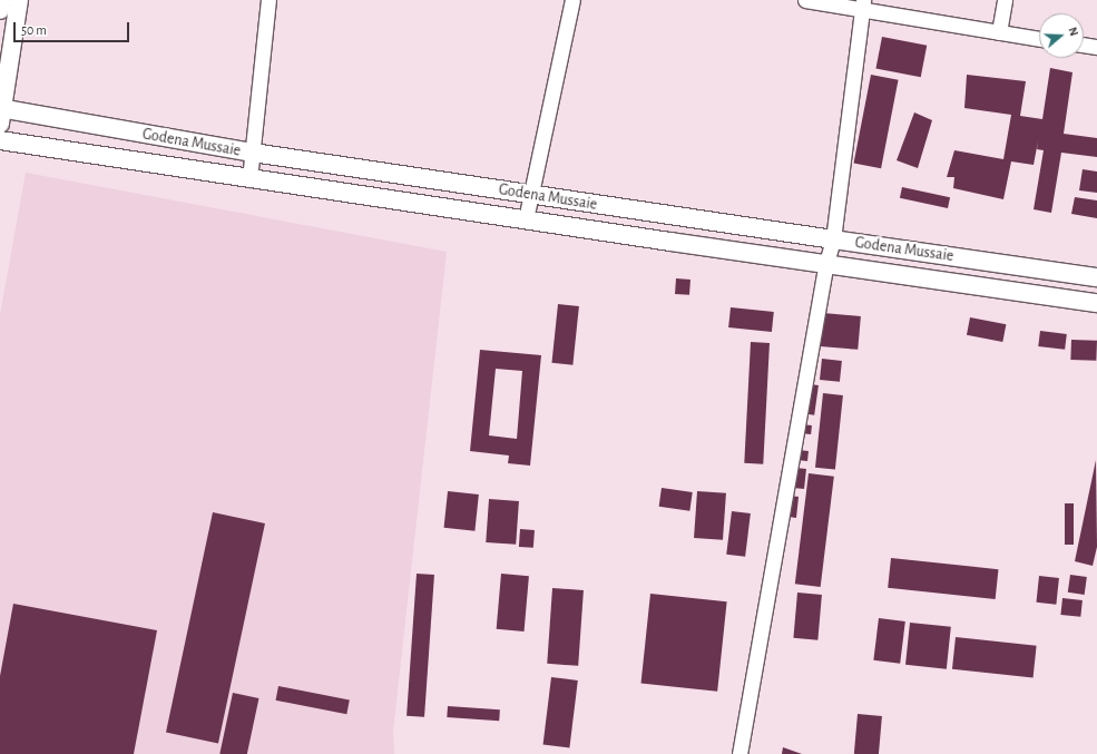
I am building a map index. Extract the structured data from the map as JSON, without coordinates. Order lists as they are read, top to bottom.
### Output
{
  "streets": {
    "street": ["Godena Mussaie"]
  },
  "scale_bar": "50 m",
  "north": "right"
}
